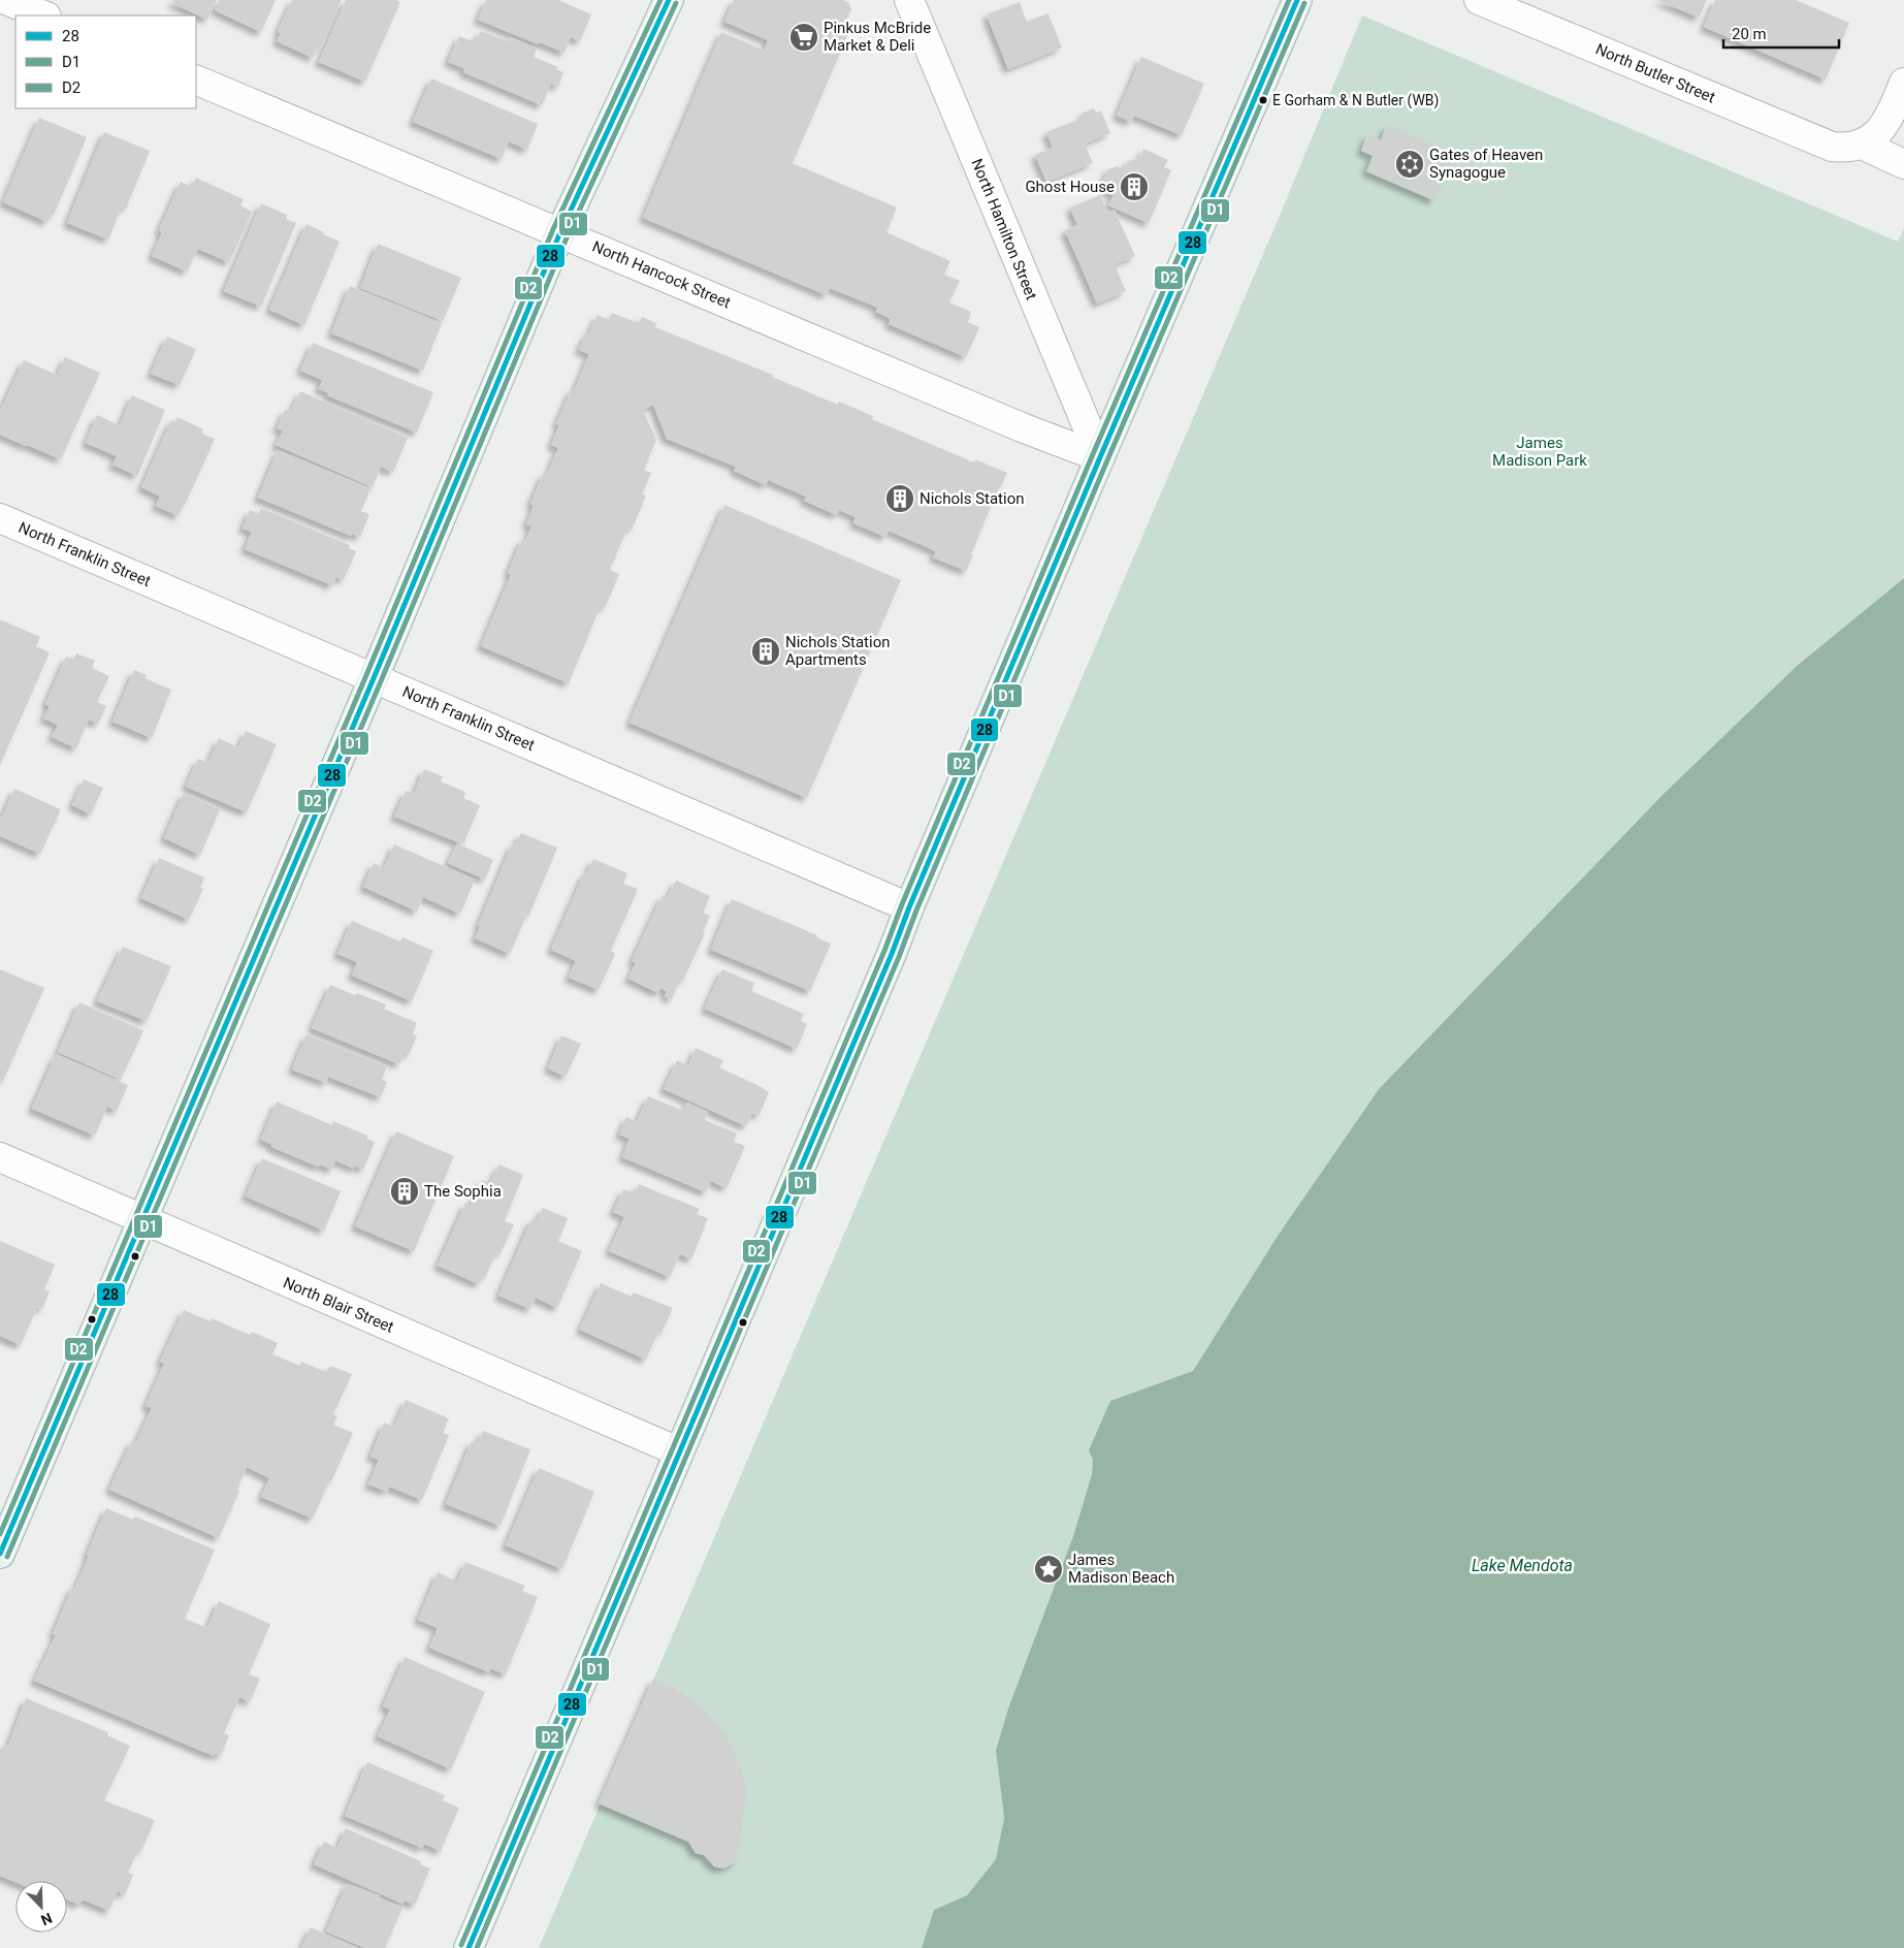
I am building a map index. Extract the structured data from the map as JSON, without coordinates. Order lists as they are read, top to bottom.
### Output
{
  "streets": {
    "street": [
      "North Butler Street",
      "North Hamilton Street",
      "North Hancock Street",
      "North Franklin Street",
      "North Blair Street"
    ]
  },
  "crossings": [
    ["North Hamilton Street", "North Hancock Street"]
  ],
  "water": ["Lake Mendota"],
  "parks": ["James Madison Park"],
  "places": {
    "supermarket": ["Pinkus McBride Market & Deli"],
    "other": ["E Gorham & N Butler (WB)"],
    "synagogue": ["Gates of Heaven Synagogue"],
    "building": [
      "Ghost House",
      "Nichols Station",
      "Nichols Station Apartments",
      "The Sophia"
    ],
    "place": ["James Madison Beach"]
  },
  "lines": ["transit line 28", "transit line D2", "transit line D1"],
  "legend": ["28", "D1", "D2"],
  "scale_bar": "20 m",
  "north": "bottom right"
}
